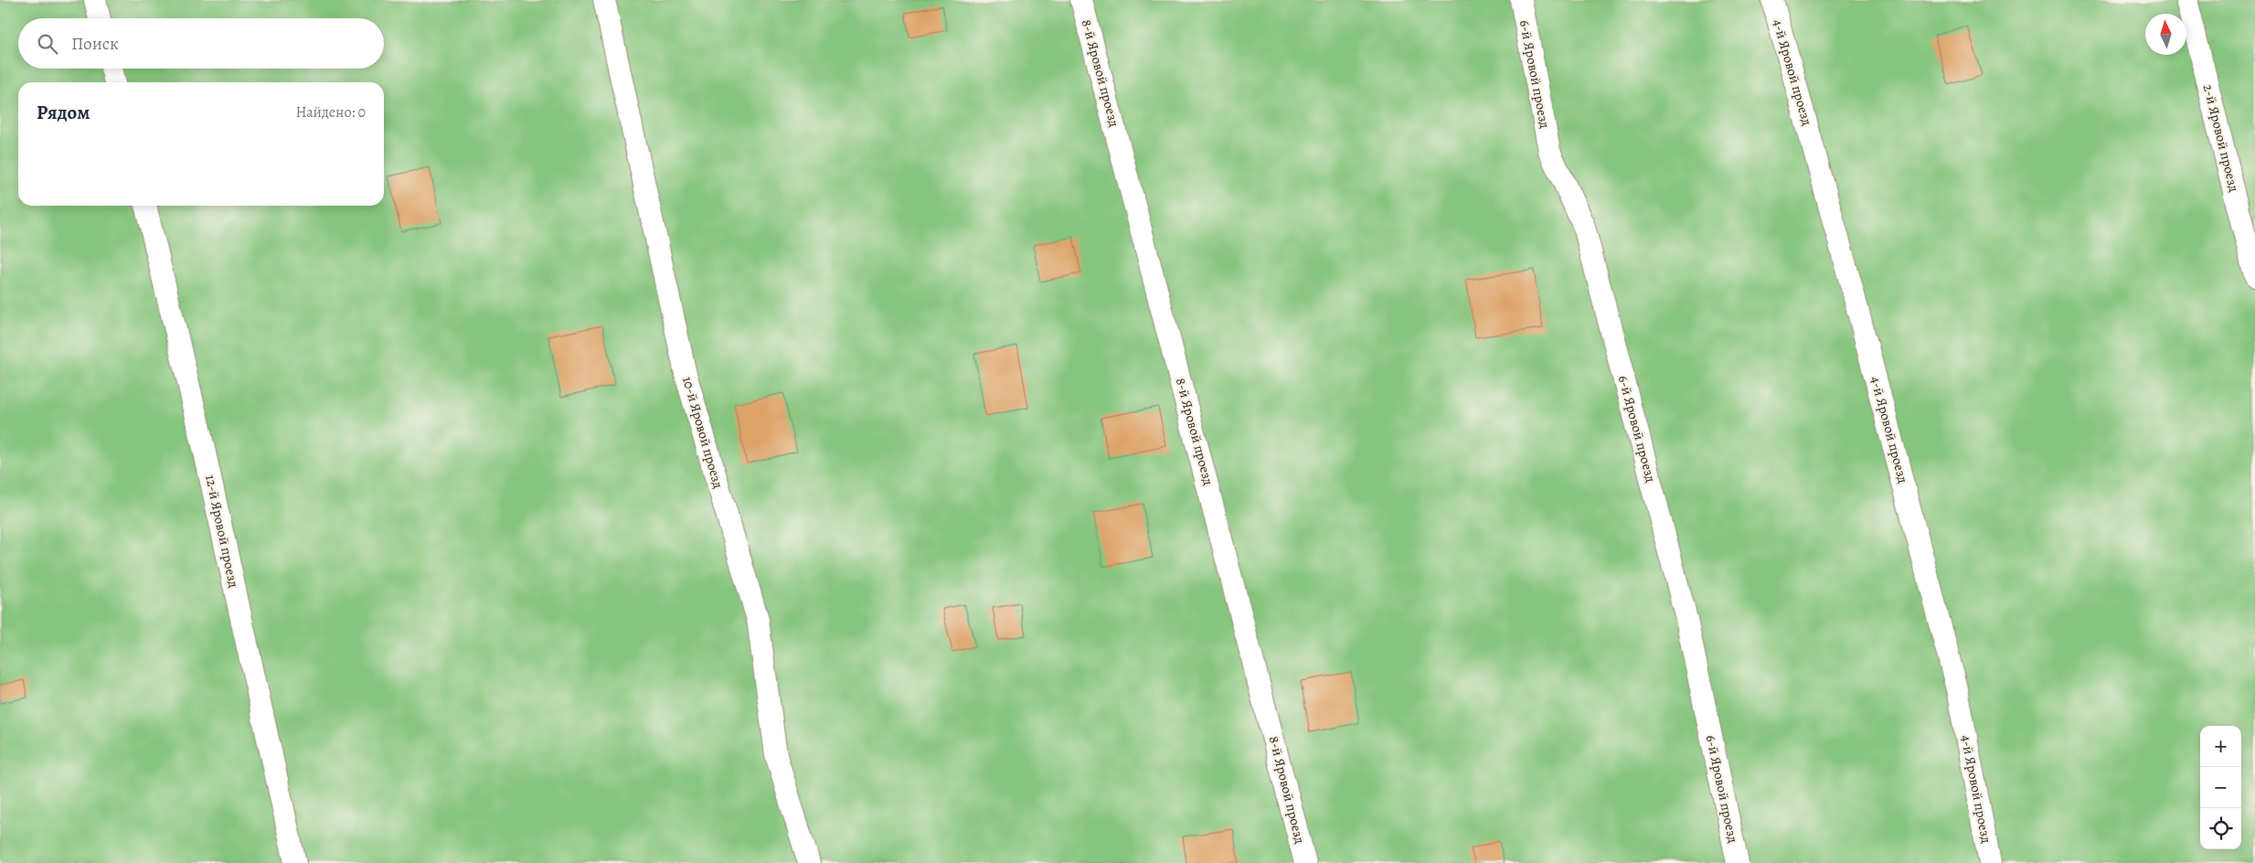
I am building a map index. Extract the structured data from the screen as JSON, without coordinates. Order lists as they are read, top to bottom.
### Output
{
  "streets": {
    "lane": [
      "4-й Яровой проезд",
      "8-й Яровой проезд",
      "6-й Яровой проезд",
      "2-й Яровой проезд",
      "10-й Яровой проезд",
      "12-й Яровой проезд"
    ]
  },
  "north": "top",
  "page": {
    "search": "Поиск",
    "heading": ["Рядом", "Найдено: 0"],
    "map_buttons": ["+", "−"]
  }
}
